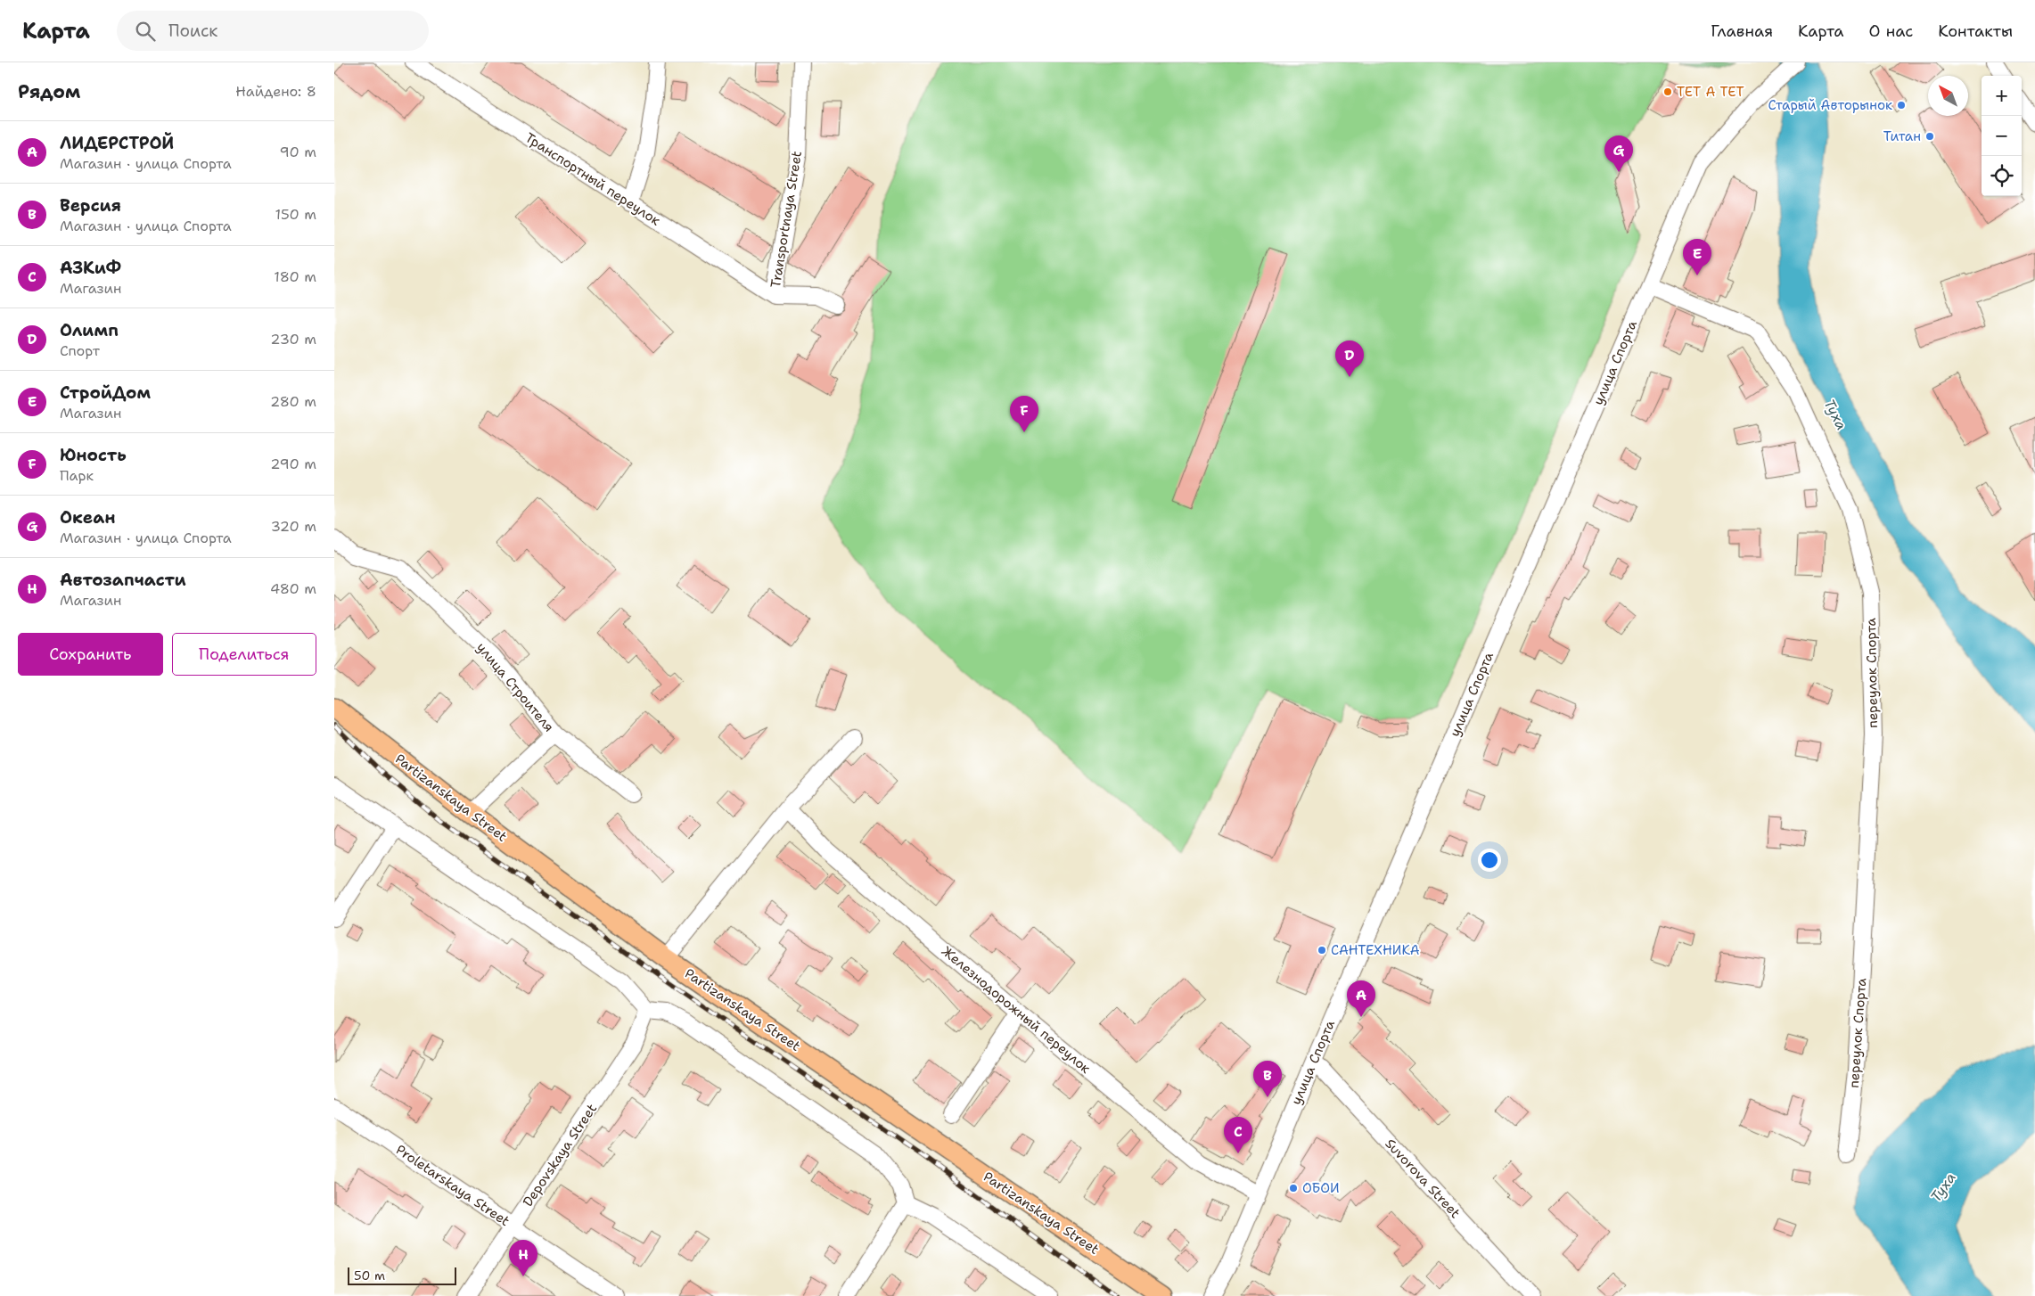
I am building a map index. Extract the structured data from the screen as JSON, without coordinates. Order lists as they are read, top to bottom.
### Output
{
  "streets": {
    "main road": ["Partizanskaya Street"],
    "street": [
      "Транспортный переулок",
      "Transportnaya Street",
      "улица Спорта",
      "переулок Спорта",
      "улица Строителя",
      "Железнодорожный переулок",
      "Depovskaya Street",
      "Suvorova Street",
      "Proletarskaya Street"
    ]
  },
  "crossings": [
    ["Транспортный переулок", "Transportnaya Street"],
    ["улица Спорта", "переулок Спорта"],
    ["улица Спорта", "Железнодорожный переулок"],
    ["улица Спорта", "Suvorova Street"],
    ["Depovskaya Street", "Proletarskaya Street"]
  ],
  "water": ["Туха"],
  "places": [
    "ТЕТ А ТЕТ",
    "Старый Авторынок",
    "Титан",
    "САНТЕХНИКА",
    "ОБОИ"
  ],
  "scale_bar": "50 m",
  "north": "top left",
  "page": {
    "header": "Карта",
    "search": "Поиск",
    "nav": [
      "Главная",
      "Карта",
      "О нас",
      "Контакты"
    ],
    "heading": ["Рядом", "Найдено: 8"],
    "map_buttons": ["+", "−"],
    "list": [
      {
        "mark": "A",
        "name": "ЛИДЕРСТРОЙ",
        "note": "Магазин · улица Спорта",
        "value": "90 m"
      },
      {
        "mark": "B",
        "name": "Версия",
        "note": "Магазин · улица Спорта",
        "value": "150 m"
      },
      {
        "mark": "C",
        "name": "АЗКиФ",
        "note": "Магазин",
        "value": "180 m"
      },
      {
        "mark": "D",
        "name": "Олимп",
        "note": "Спорт",
        "value": "230 m"
      },
      {
        "mark": "E",
        "name": "СтройДом",
        "note": "Магазин",
        "value": "280 m"
      },
      {
        "mark": "F",
        "name": "Юность",
        "note": "Парк",
        "value": "290 m"
      },
      {
        "mark": "G",
        "name": "Океан",
        "note": "Магазин · улица Спорта",
        "value": "320 m"
      },
      {
        "mark": "H",
        "name": "Автозапчасти",
        "note": "Магазин",
        "value": "480 m"
      }
    ],
    "pins": [
      "G",
      "E",
      "D",
      "F",
      "A",
      "B",
      "C",
      "H"
    ],
    "buttons": ["Сохранить", "Поделиться"],
    "scale": "50 m"
  }
}
